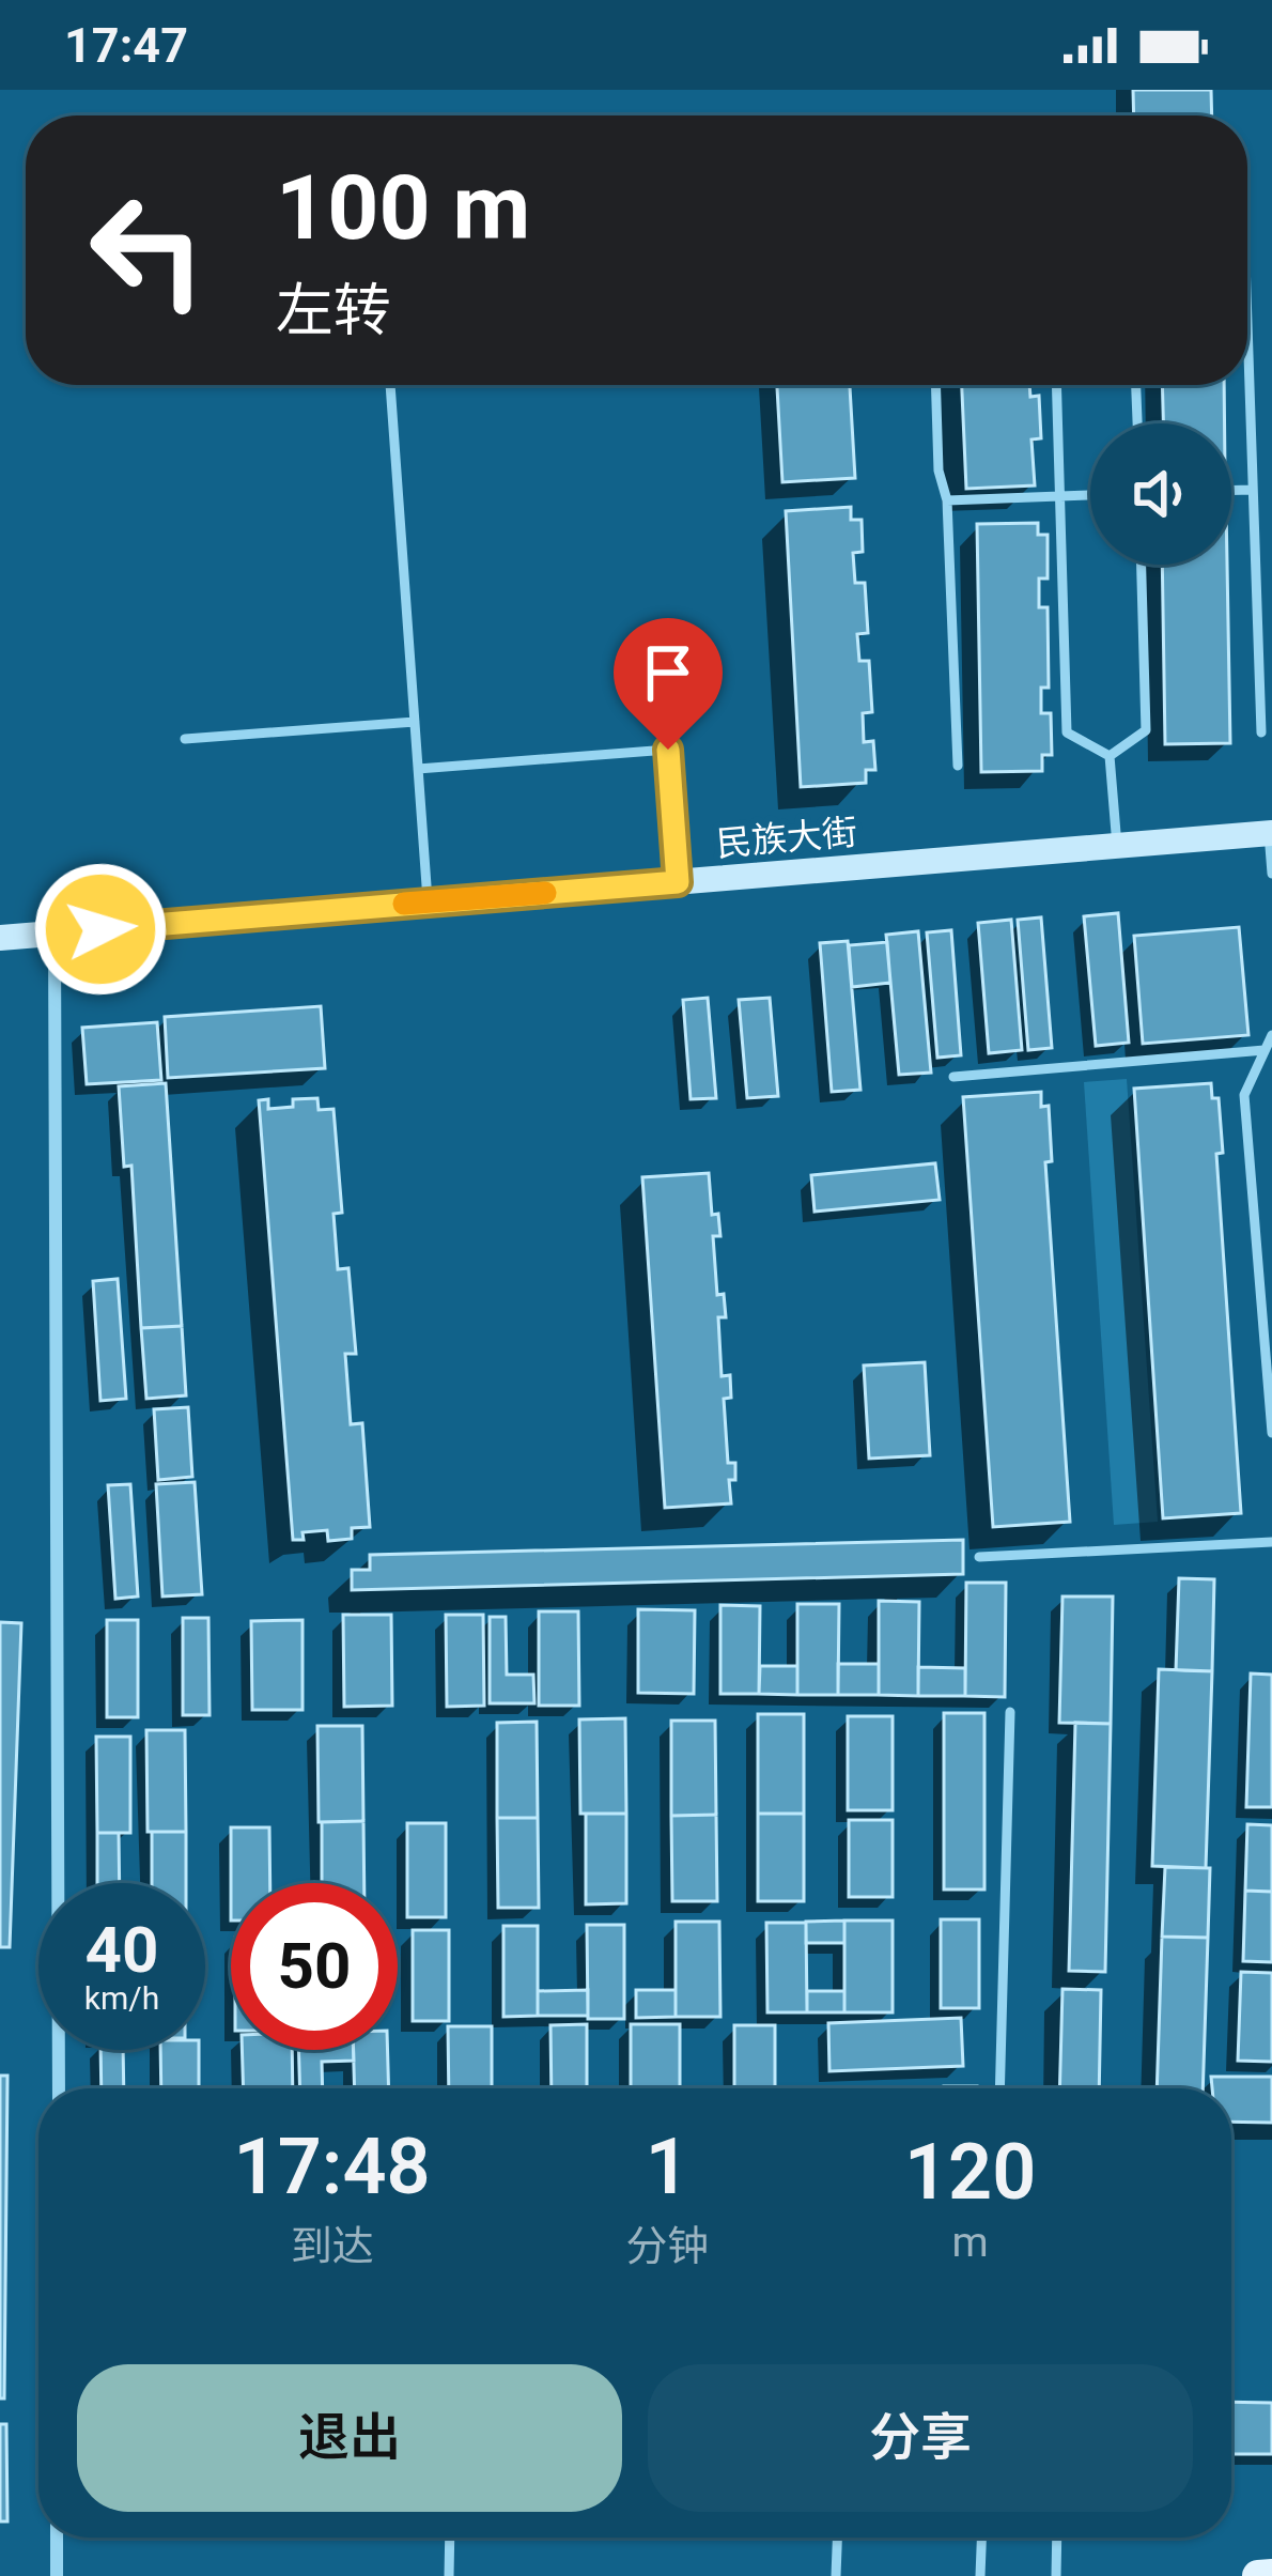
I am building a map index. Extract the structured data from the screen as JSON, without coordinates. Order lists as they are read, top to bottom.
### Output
{
  "streets": {
    "main road": ["民族大街"]
  },
  "page": {
    "status": "17:47",
    "turn": ["100 m", "左转"],
    "speed": "40 km/h",
    "limit": "50",
    "eta": [
      "17:48",
      "到达",
      "1",
      "分钟",
      "120",
      "m"
    ],
    "buttons": ["退出", "分享"]
  }
}
